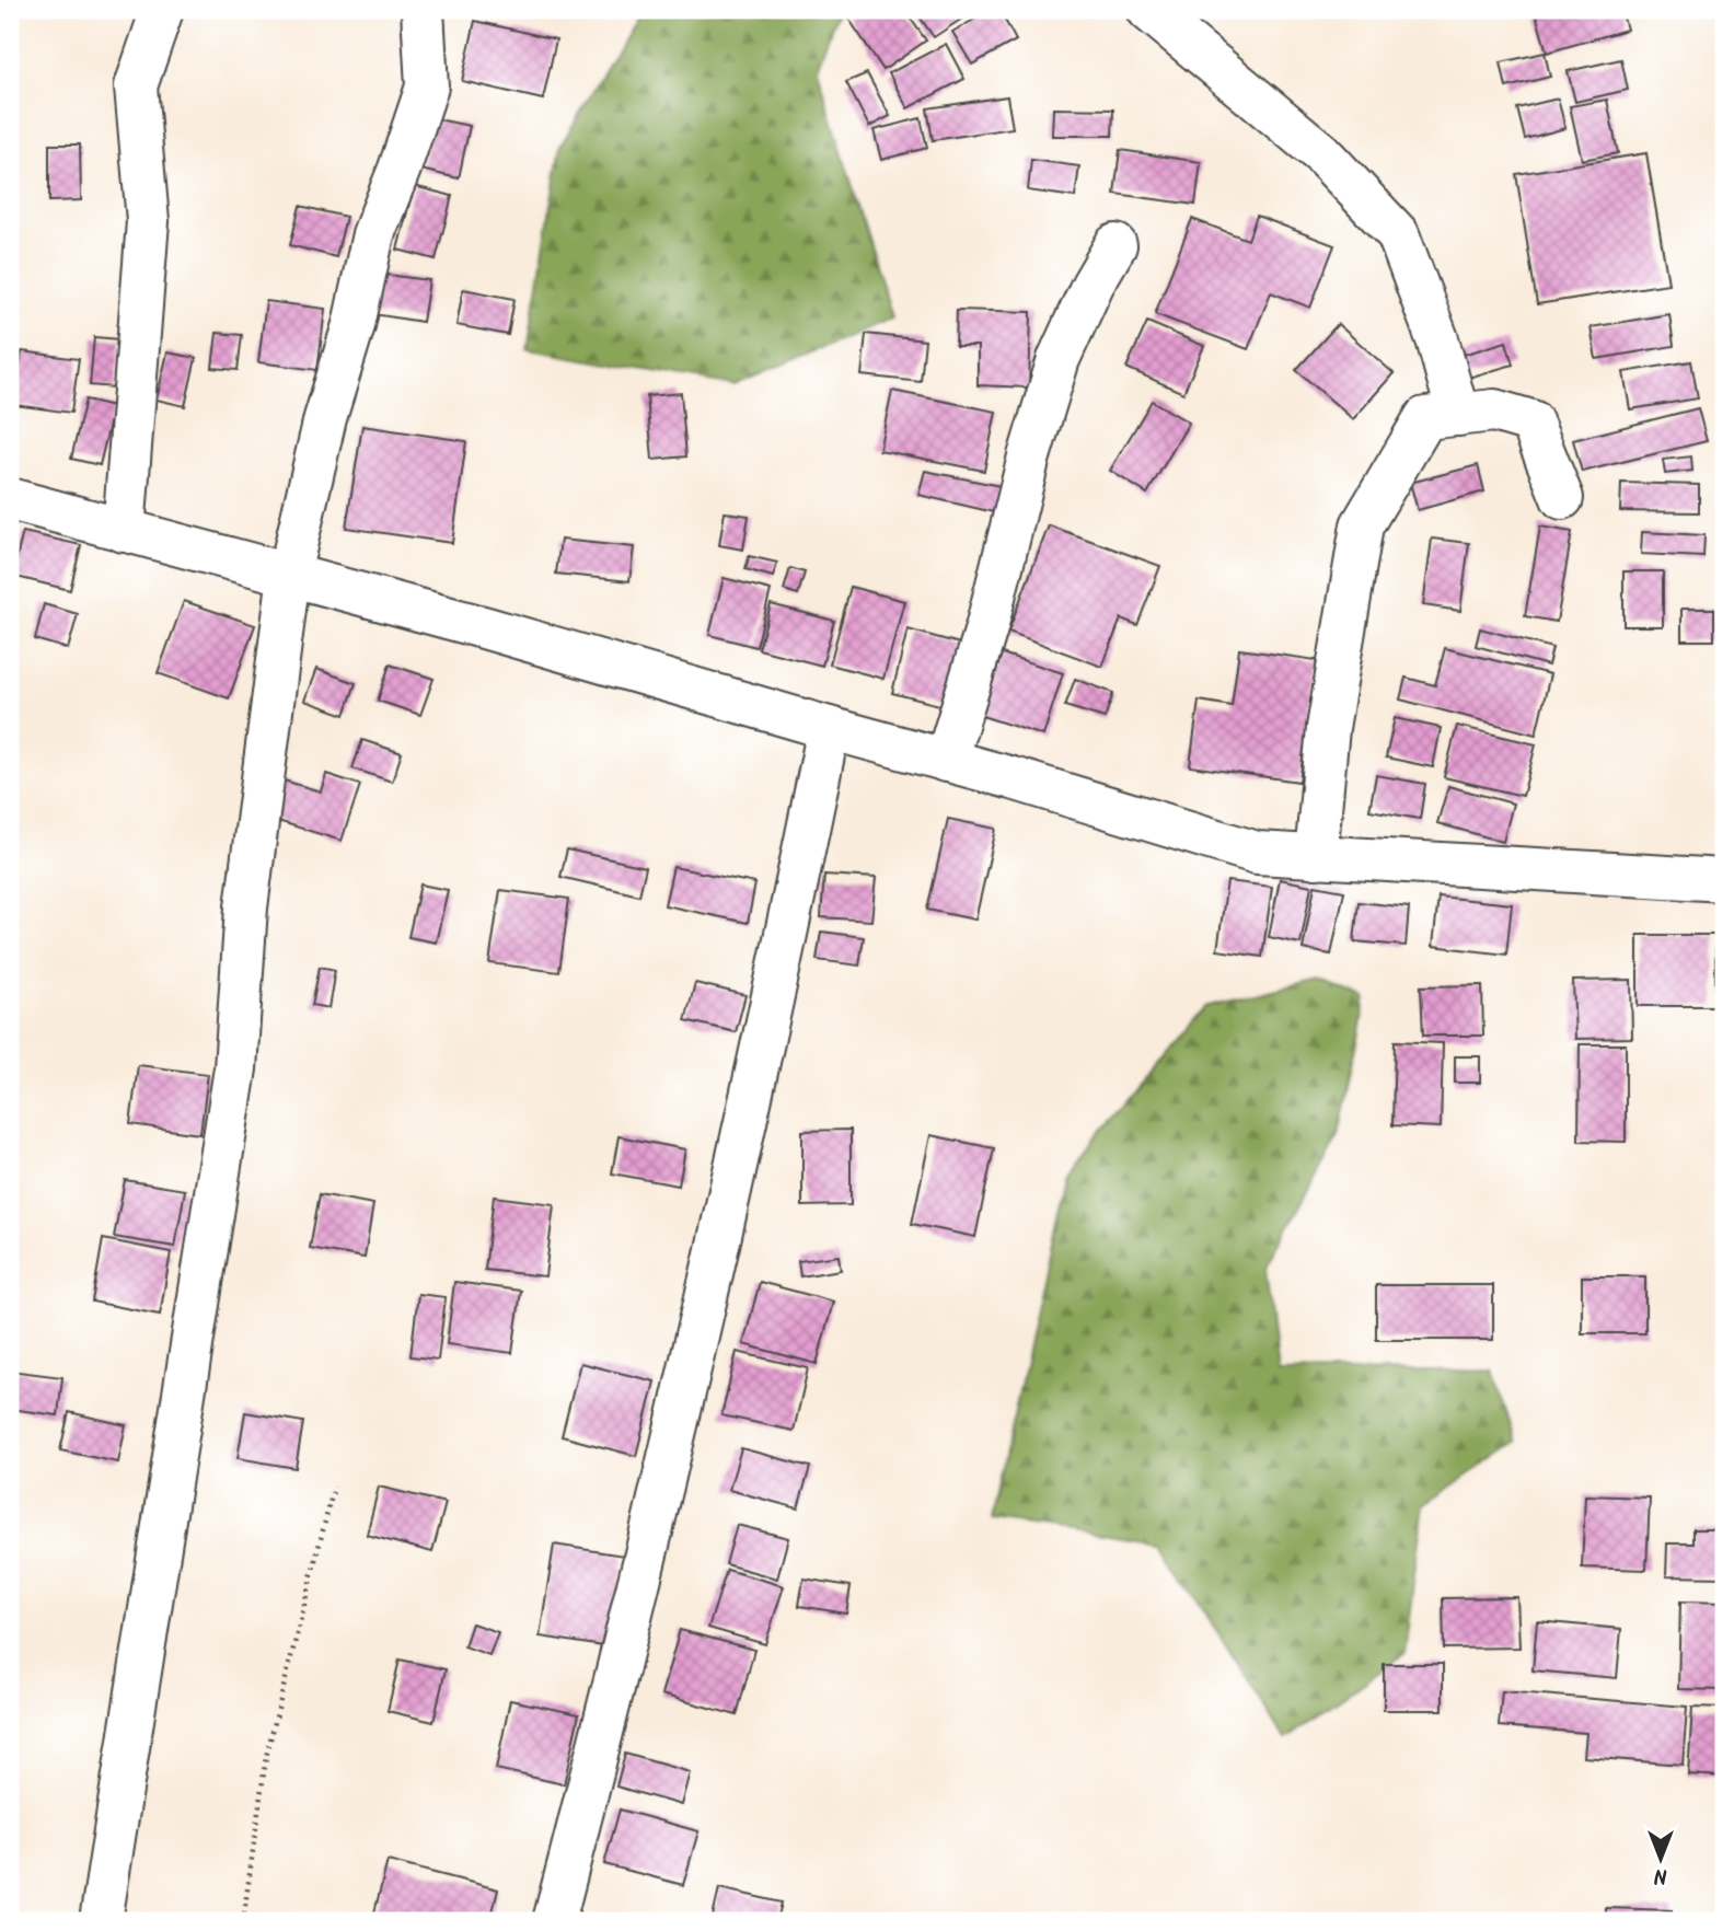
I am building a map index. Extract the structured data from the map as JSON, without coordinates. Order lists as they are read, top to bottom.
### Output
{
  "north": "bottom"
}
